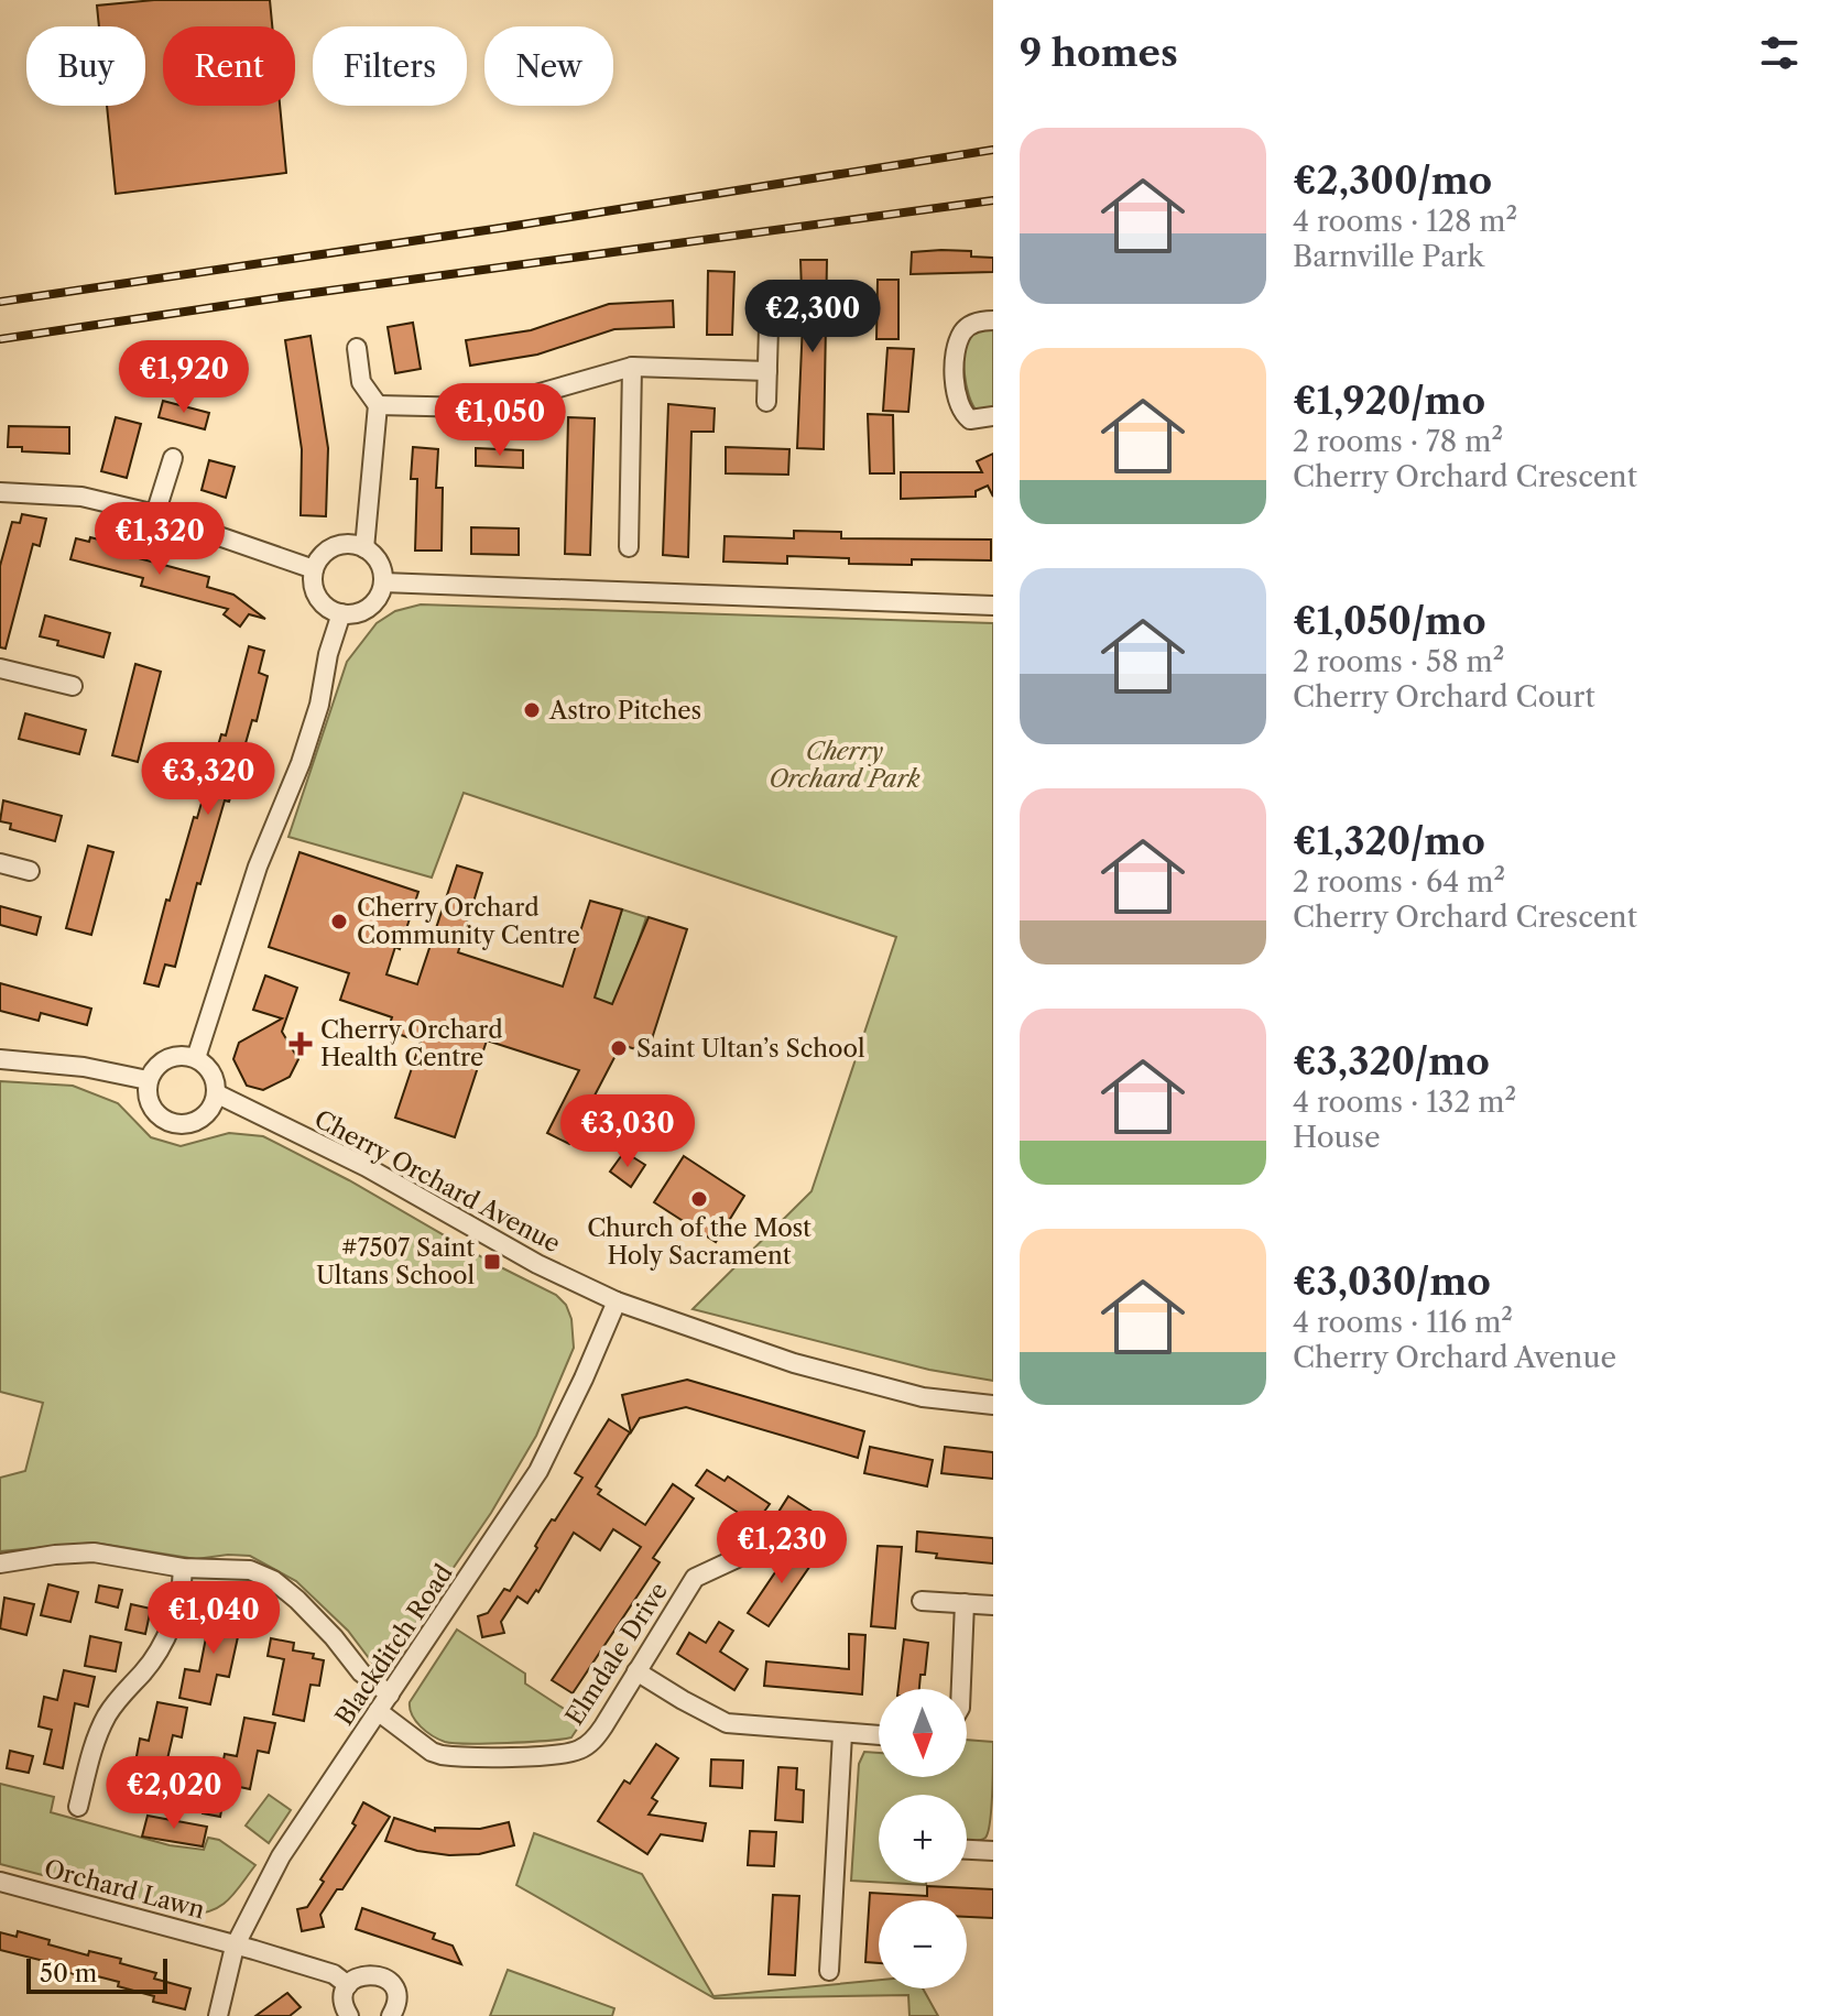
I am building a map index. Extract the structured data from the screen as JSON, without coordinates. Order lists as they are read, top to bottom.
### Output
{
  "streets": {
    "street": [
      "Cherry Orchard Avenue",
      "Blackditch Road",
      "Elmdale Drive",
      "Orchard Lawn"
    ]
  },
  "crossings": [
    ["Cherry Orchard Avenue", "Blackditch Road"],
    ["Blackditch Road", "Elmdale Drive"],
    ["Blackditch Road", "Orchard Lawn"]
  ],
  "parks": ["Cherry Orchard Park"],
  "places": {
    "other": [
      "Astro Pitches",
      "Cherry Orchard Community Centre",
      "Saint Ultan’s School",
      "Church of the Most Holy Sacrament"
    ],
    "health": ["Cherry Orchard Health Centre"],
    "transit": ["#7507 Saint Ultans School"]
  },
  "scale_bar": "50 m",
  "north": "bottom",
  "page": {
    "heading": "9 homes",
    "chip": [
      "Buy",
      "Rent",
      "Filters",
      "New"
    ],
    "list": [
      {
        "name": "€2,300/mo",
        "note": "4 rooms · 128 m² · Barnville Park"
      },
      {
        "name": "€1,920/mo",
        "note": "2 rooms · 78 m² · Cherry Orchard Crescent"
      },
      {
        "name": "€1,050/mo",
        "note": "2 rooms · 58 m² · Cherry Orchard Court"
      },
      {
        "name": "€1,320/mo",
        "note": "2 rooms · 64 m² · Cherry Orchard Crescent"
      },
      {
        "name": "€3,320/mo",
        "note": "4 rooms · 132 m² · House"
      },
      {
        "name": "€3,030/mo",
        "note": "4 rooms · 116 m² · Cherry Orchard Avenue"
      }
    ],
    "price": [
      "€2,300",
      "€1,920",
      "€1,050",
      "€1,320",
      "€3,320",
      "€3,030",
      "€1,230",
      "€1,040",
      "€2,020"
    ],
    "map_buttons": ["+", "−"],
    "scale": "50 m"
  }
}
